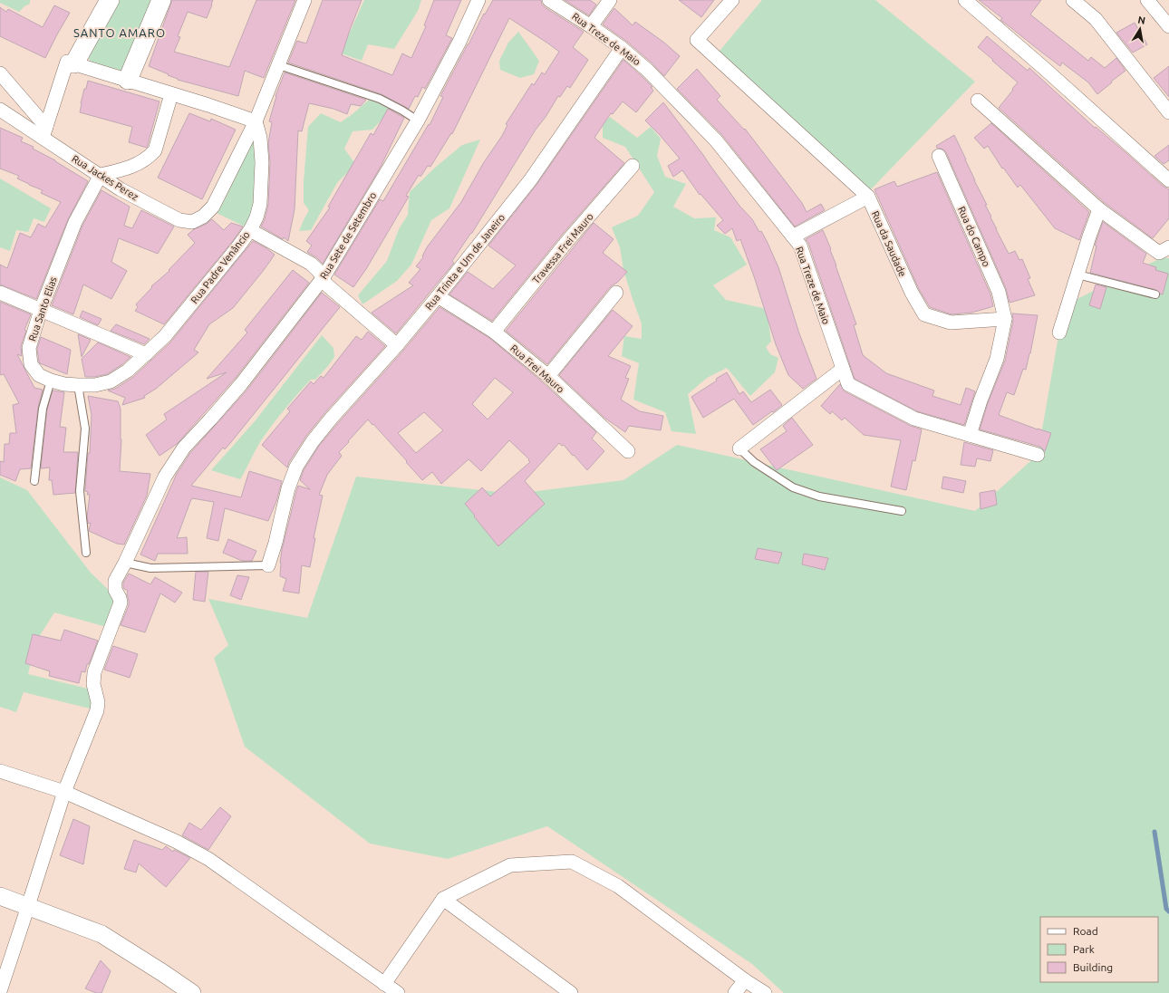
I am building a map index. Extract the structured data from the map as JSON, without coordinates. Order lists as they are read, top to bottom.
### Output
{
  "streets": {
    "street": [
      "Rua Treze de Maio",
      "Rua Jackes Perez",
      "Rua Sete de Setembro",
      "Rua do Campo",
      "Rua da Saudade",
      "Travessa Frei Mauro",
      "Rua Trinta e Um de Janeiro",
      "Rua Padre Venâncio",
      "Rua Santo Elias",
      "Rua Frei Mauro"
    ]
  },
  "crossings": [
    ["Rua Treze de Maio", "Rua Trinta e Um de Janeiro"],
    ["Rua Jackes Perez", "Rua Padre Venâncio"],
    ["Rua Jackes Perez", "Rua Santo Elias"],
    ["Rua do Campo", "Rua da Saudade"],
    ["Travessa Frei Mauro", "Rua Frei Mauro"],
    ["Rua Trinta e Um de Janeiro", "Rua Frei Mauro"],
    ["Rua Padre Venâncio", "Rua Santo Elias"]
  ],
  "districts": ["SANTO AMARO"],
  "legend": ["Road", "Park", "Building"],
  "north": "top"
}
